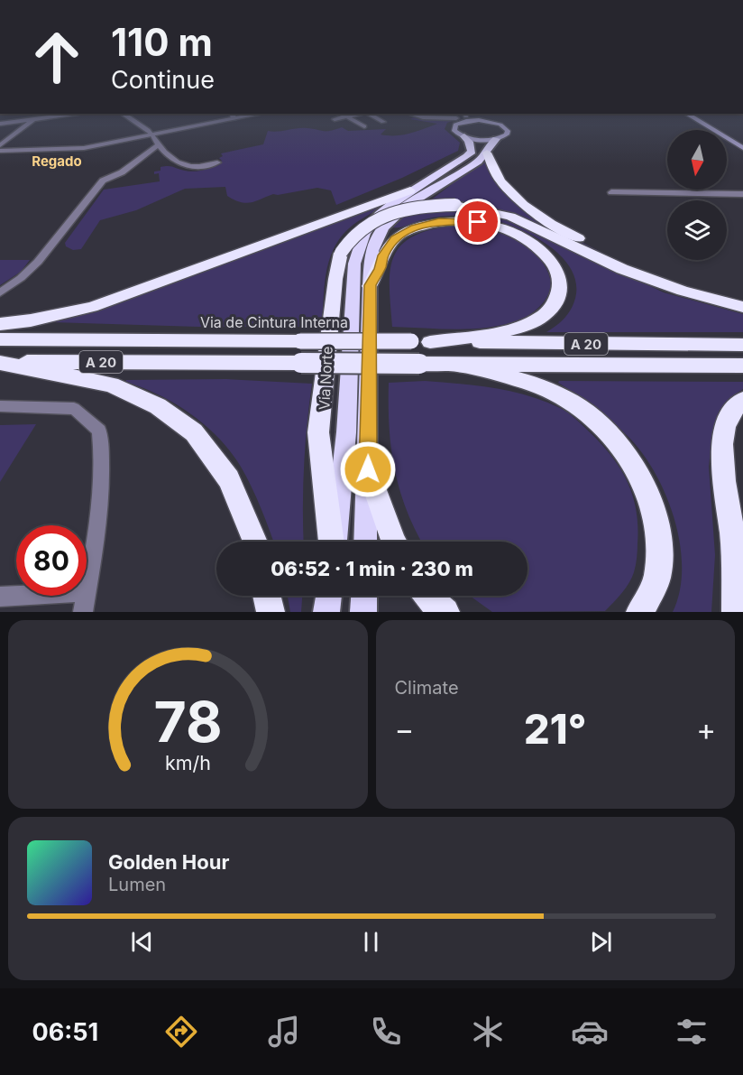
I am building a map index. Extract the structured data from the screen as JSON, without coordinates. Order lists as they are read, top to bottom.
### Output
{
  "streets": {
    "highway": ["Via de Cintura Interna", "A 20", "Via Norte"]
  },
  "districts": ["Regado"],
  "north": "bottom",
  "page": {
    "turn": ["110 m", "Continue"],
    "limit": "80",
    "trip": "06:52 · 1 min · 230 m",
    "tile": "Climate",
    "heat": ["−", "21°", "+"],
    "song": ["Golden Hour", "Lumen"],
    "tabs": "06:51",
    "gauge": ["78", "km/h"]
  }
}
